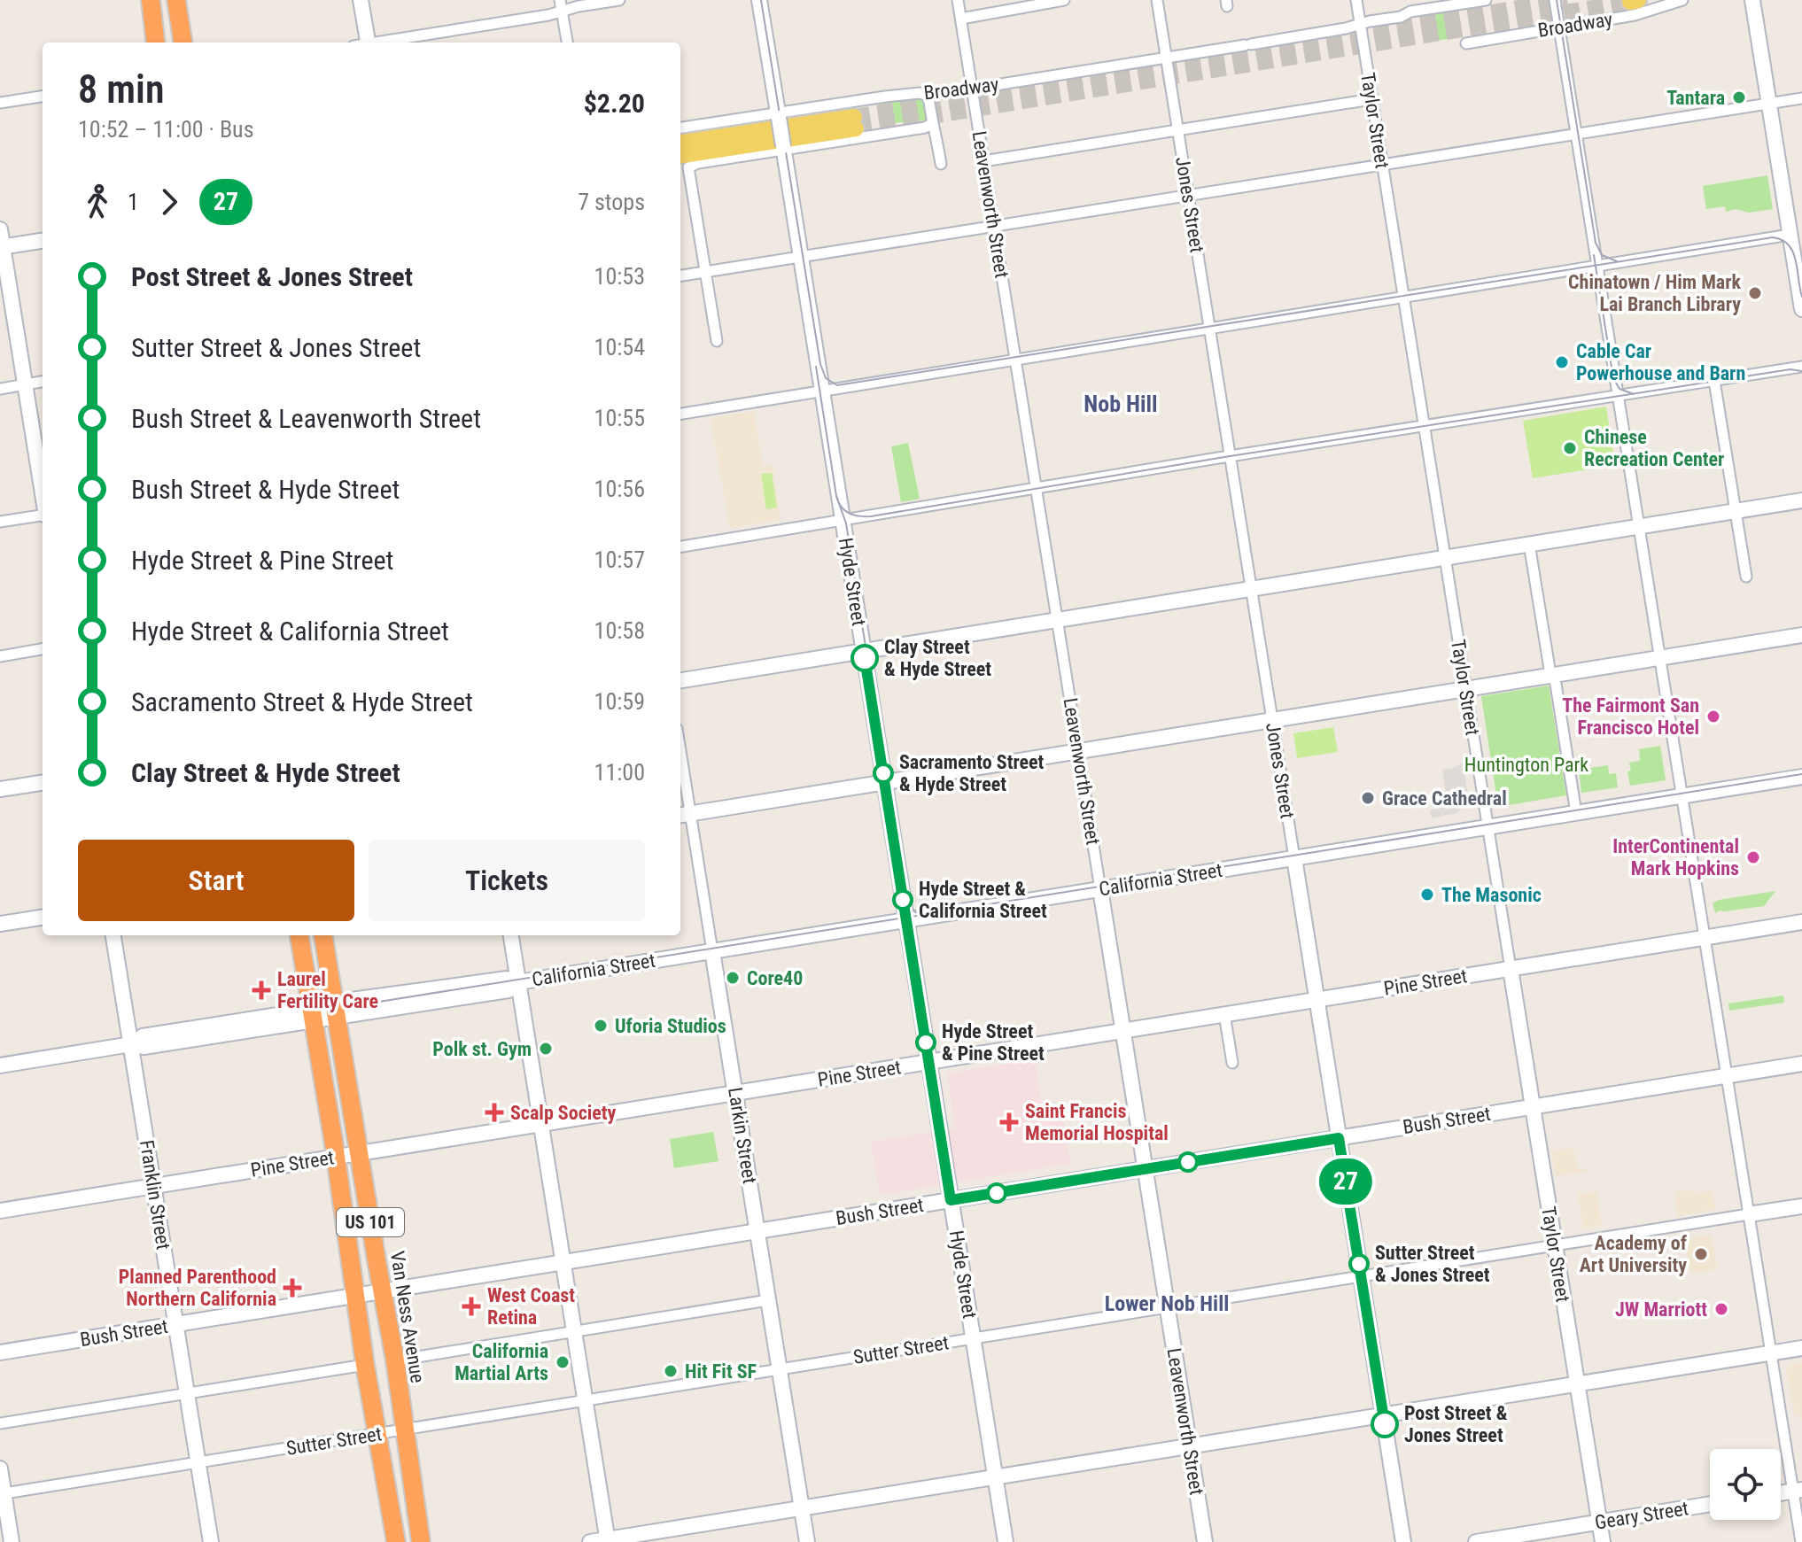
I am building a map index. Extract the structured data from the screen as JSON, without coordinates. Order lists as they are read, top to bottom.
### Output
{
  "streets": {
    "highway": ["US 101", "Van Ness Avenue"],
    "street": [
      "Broadway",
      "Taylor Street",
      "Leavenworth Street",
      "Jones Street",
      "Hyde Street",
      "California Street",
      "Pine Street",
      "Bush Street",
      "Larkin Street",
      "Franklin Street",
      "Sutter Street",
      "Geary Street"
    ]
  },
  "crossings": [
    ["Broadway", "Taylor Street"],
    ["Broadway", "Leavenworth Street"],
    ["Broadway", "Jones Street"],
    ["Broadway", "Hyde Street"],
    ["Taylor Street", "California Street"],
    ["Taylor Street", "Pine Street"],
    ["Taylor Street", "Bush Street"],
    ["Taylor Street", "Sutter Street"],
    ["Taylor Street", "Geary Street"],
    ["Leavenworth Street", "California Street"],
    ["Leavenworth Street", "Pine Street"],
    ["Leavenworth Street", "Bush Street"],
    ["Leavenworth Street", "Sutter Street"],
    ["Jones Street", "California Street"],
    ["Jones Street", "Pine Street"],
    ["Jones Street", "Bush Street"],
    ["Jones Street", "Sutter Street"],
    ["Hyde Street", "California Street"],
    ["Hyde Street", "Pine Street"],
    ["Hyde Street", "Bush Street"],
    ["Hyde Street", "Sutter Street"],
    ["California Street", "Larkin Street"],
    ["California Street", "Franklin Street"],
    ["California Street", "US 101"],
    ["California Street", "Van Ness Avenue"],
    ["Pine Street", "Larkin Street"],
    ["Pine Street", "Franklin Street"],
    ["Pine Street", "US 101"],
    ["Pine Street", "Van Ness Avenue"],
    ["Bush Street", "Larkin Street"],
    ["Bush Street", "Franklin Street"],
    ["Bush Street", "US 101"],
    ["Bush Street", "Van Ness Avenue"],
    ["Larkin Street", "Sutter Street"],
    ["Franklin Street", "Sutter Street"],
    ["US 101", "Sutter Street"],
    ["Van Ness Avenue", "Sutter Street"]
  ],
  "districts": ["Nob Hill", "Lower Nob Hill"],
  "parks": ["Huntington Park"],
  "places": {
    "other": [
      "Tantara",
      "Chinatown / Him Mark Lai Branch Library",
      "Cable Car Powerhouse and Barn",
      "Chinese Recreation Center",
      "Clay Street & Hyde Street",
      "The Fairmont San Francisco Hotel",
      "Sacramento Street & Hyde Street",
      "Grace Cathedral",
      "InterContinental Mark Hopkins",
      "The Masonic",
      "Hyde Street & California Street",
      "Core40",
      "Uforia Studios",
      "Hyde Street & Pine Street",
      "Polk st. Gym",
      "Academy of Art University",
      "Sutter Street & Jones Street",
      "JW Marriott",
      "California Martial Arts",
      "Hit Fit SF",
      "Post Street & Jones Street"
    ],
    "health": [
      "Laurel Fertility Care",
      "Scalp Society",
      "Saint Francis Memorial Hospital",
      "Planned Parenthood Northern California",
      "West Coast Retina"
    ]
  },
  "lines": ["bus line 27"],
  "page": {
    "on_map": "27",
    "heading": ["8 min", "10:52 – 11:00 · Bus", "$2.20"],
    "legs": ["1", "27", "7 stops"],
    "list": [
      {
        "name": "Post Street & Jones Street",
        "value": "10:53"
      },
      {
        "name": "Sutter Street & Jones Street",
        "value": "10:54"
      },
      {
        "name": "Bush Street & Leavenworth Street",
        "value": "10:55"
      },
      {
        "name": "Bush Street & Hyde Street",
        "value": "10:56"
      },
      {
        "name": "Hyde Street & Pine Street",
        "value": "10:57"
      },
      {
        "name": "Hyde Street & California Street",
        "value": "10:58"
      },
      {
        "name": "Sacramento Street & Hyde Street",
        "value": "10:59"
      },
      {
        "name": "Clay Street & Hyde Street",
        "value": "11:00"
      }
    ],
    "buttons": ["Start", "Tickets"]
  }
}
